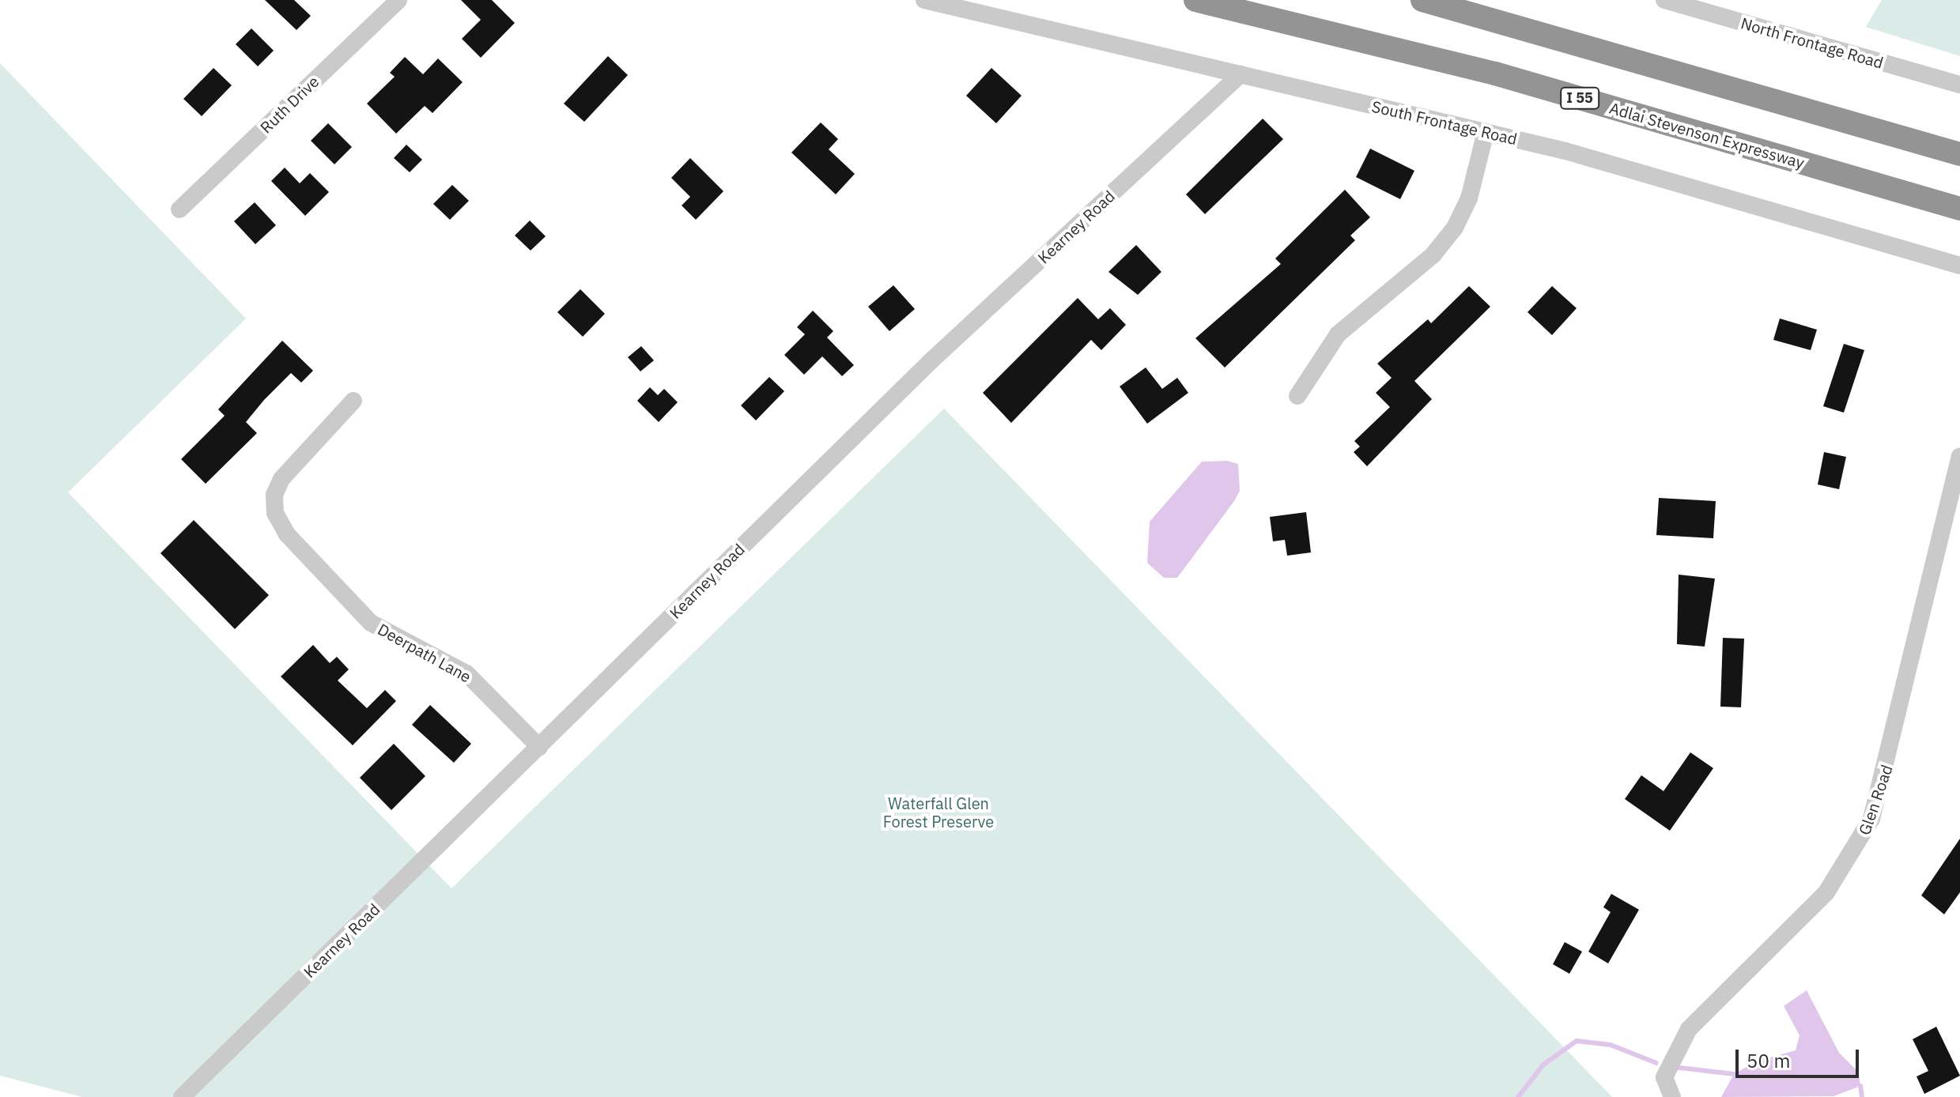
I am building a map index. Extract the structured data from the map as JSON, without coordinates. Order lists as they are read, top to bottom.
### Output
{
  "streets": {
    "highway": ["I 55", "Adlai Stevenson Expressway"],
    "street": [
      "North Frontage Road",
      "Ruth Drive",
      "South Frontage Road",
      "Kearney Road",
      "Deerpath Lane",
      "Glen Road"
    ]
  },
  "crossings": [
    ["South Frontage Road", "Kearney Road"],
    ["Kearney Road", "Deerpath Lane"]
  ],
  "parks": ["Waterfall Glen Forest Preserve"],
  "scale_bar": "50 m"
}
